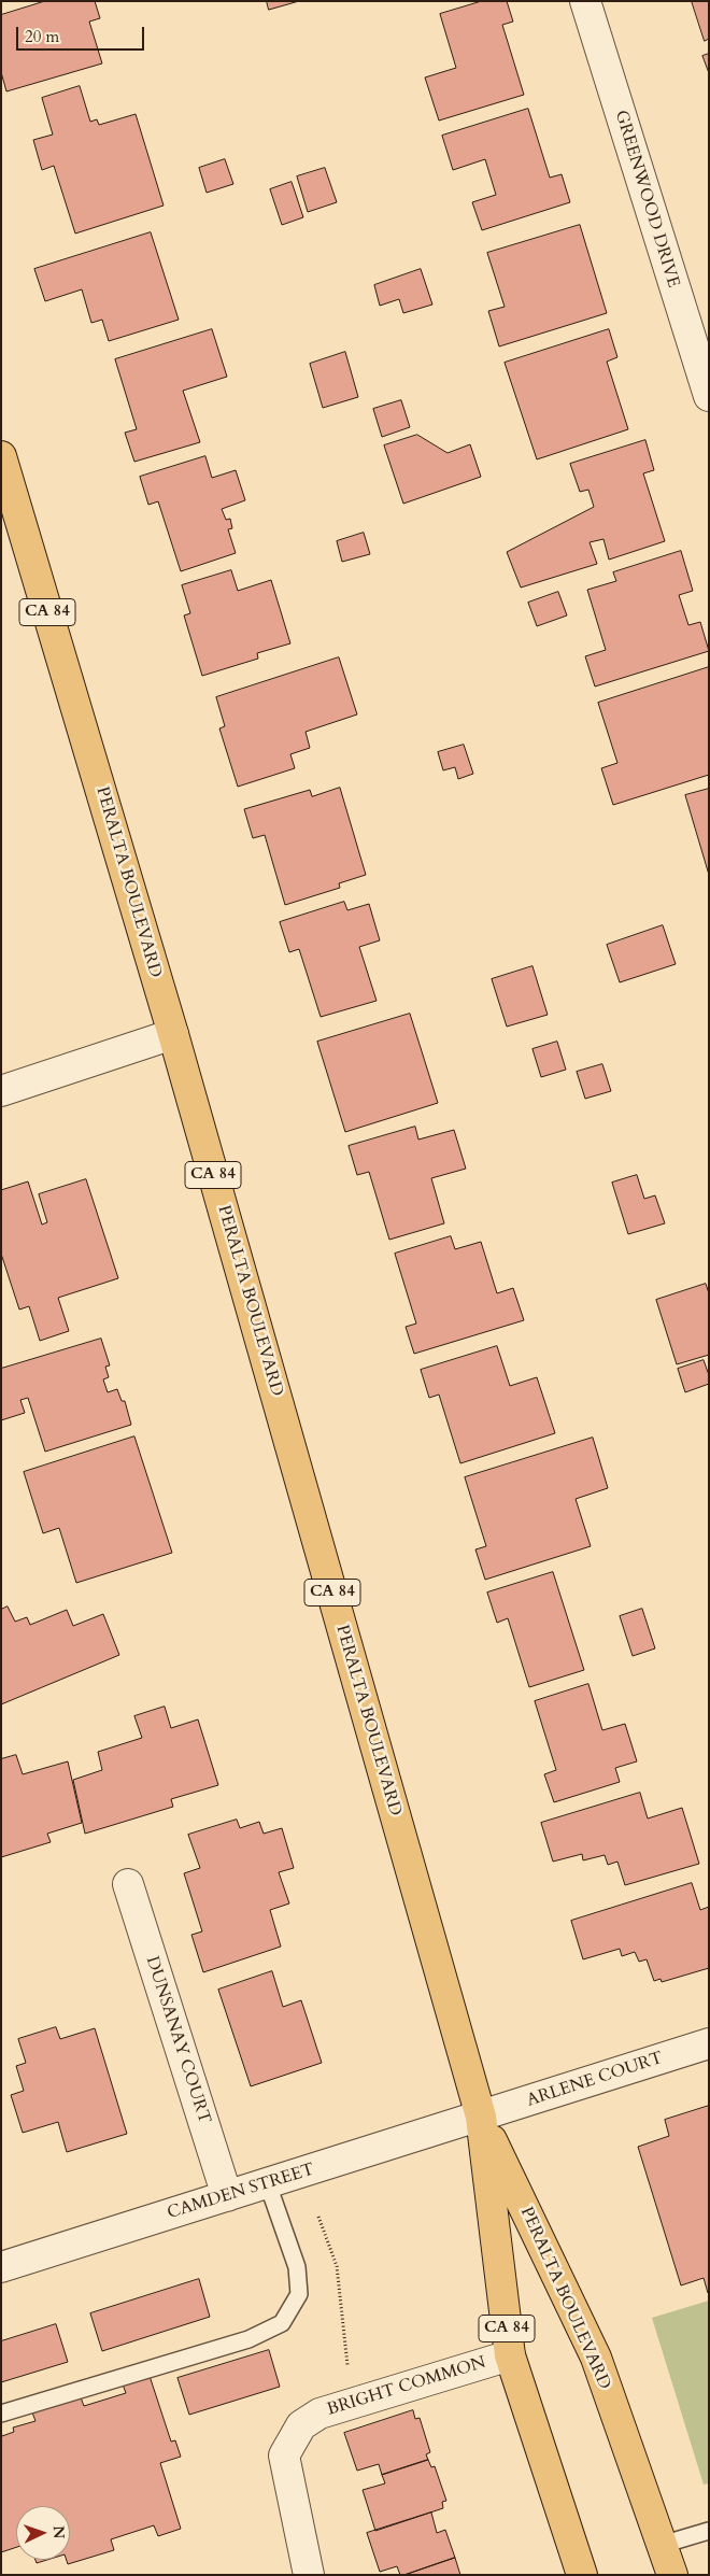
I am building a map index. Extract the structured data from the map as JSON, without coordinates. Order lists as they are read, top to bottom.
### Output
{
  "streets": {
    "main road": ["CA 84", "PERALTA BOULEVARD"],
    "street": [
      "GREENWOOD DRIVE",
      "DUNSANAY COURT",
      "ARLENE COURT",
      "CAMDEN STREET",
      "BRIGHT COMMON"
    ]
  },
  "crossings": [
    ["PERALTA BOULEVARD", "ARLENE COURT"],
    ["PERALTA BOULEVARD", "CAMDEN STREET"],
    ["PERALTA BOULEVARD", "BRIGHT COMMON"],
    ["DUNSANAY COURT", "CAMDEN STREET"],
    ["ARLENE COURT", "CAMDEN STREET"]
  ],
  "scale_bar": "20 m",
  "north": "right"
}
